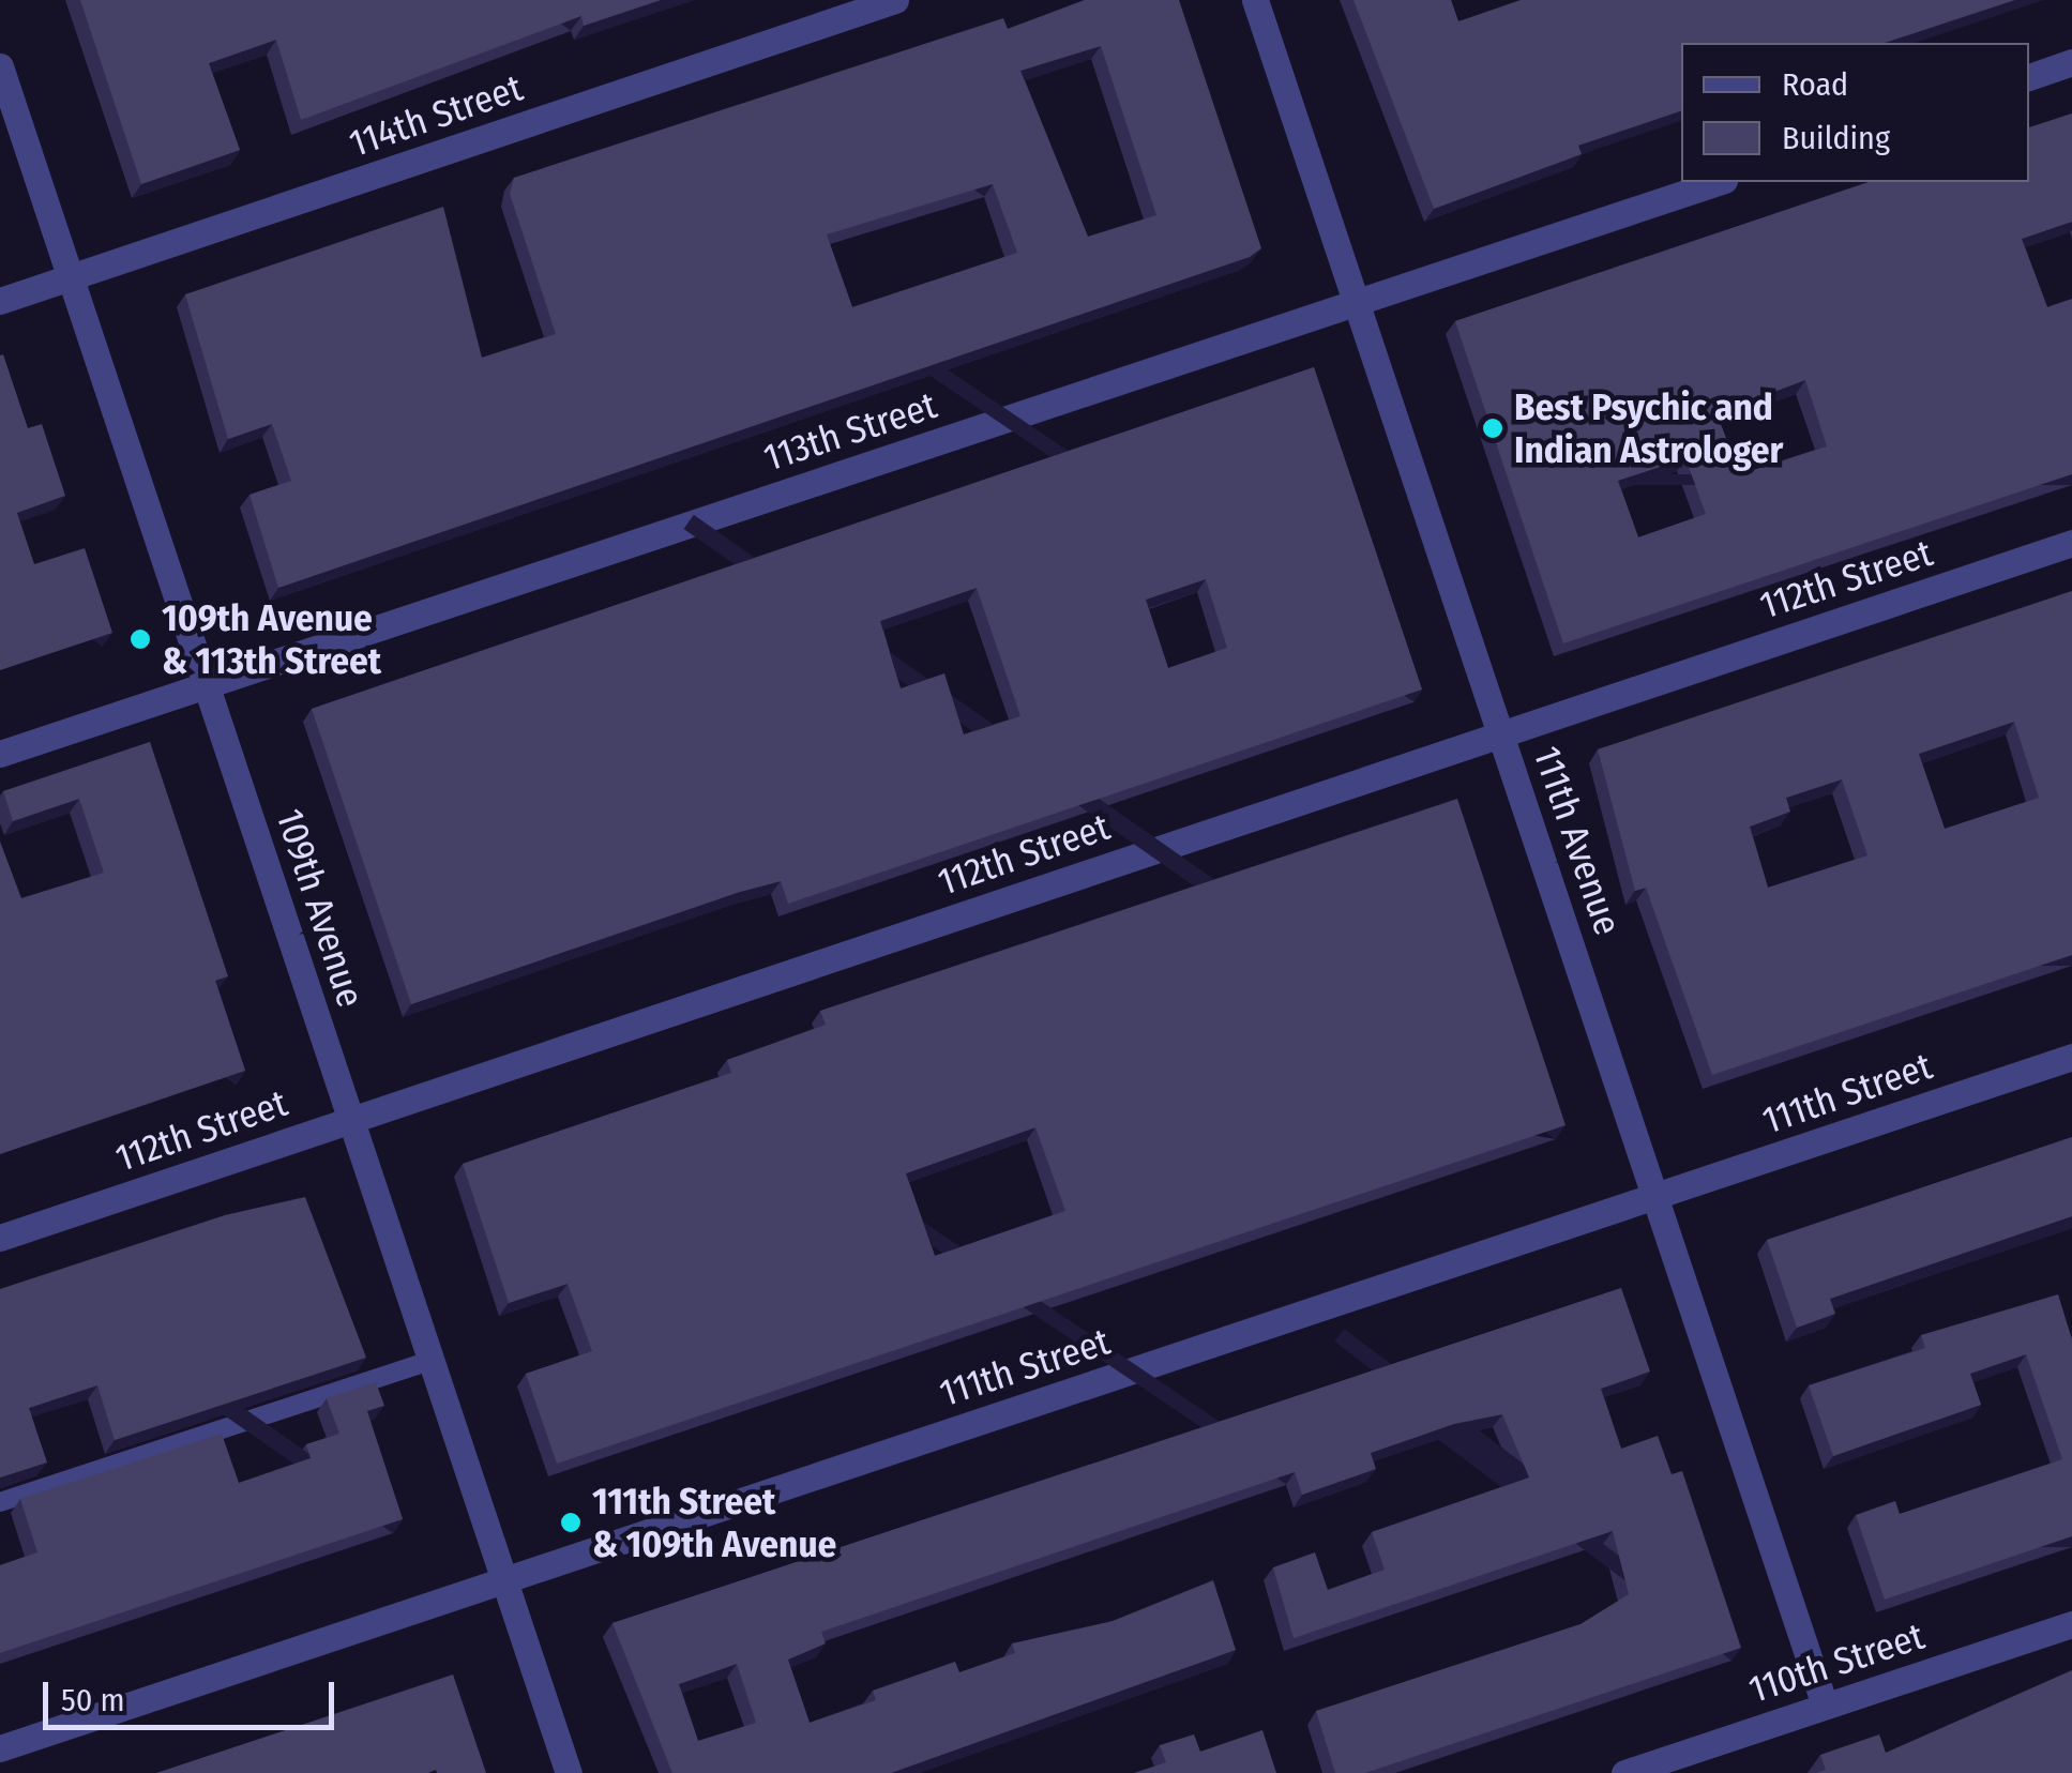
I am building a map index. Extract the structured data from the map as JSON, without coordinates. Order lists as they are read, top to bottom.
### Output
{
  "streets": {
    "street": [
      "114th Street",
      "113th Street",
      "112th Street",
      "111th Avenue",
      "109th Avenue",
      "111th Street",
      "110th Street"
    ]
  },
  "crossings": [
    ["114th Street", "109th Avenue"],
    ["113th Street", "111th Avenue"],
    ["113th Street", "109th Avenue"],
    ["112th Street", "111th Avenue"],
    ["112th Street", "109th Avenue"],
    ["111th Avenue", "111th Street"],
    ["111th Avenue", "110th Street"],
    ["109th Avenue", "111th Street"]
  ],
  "places": ["Best Psychic and Indian Astrologer", "109th Avenue & 113th Street", "111th Street & 109th Avenue"],
  "legend": ["Road", "Building"],
  "scale_bar": "50 m"
}
